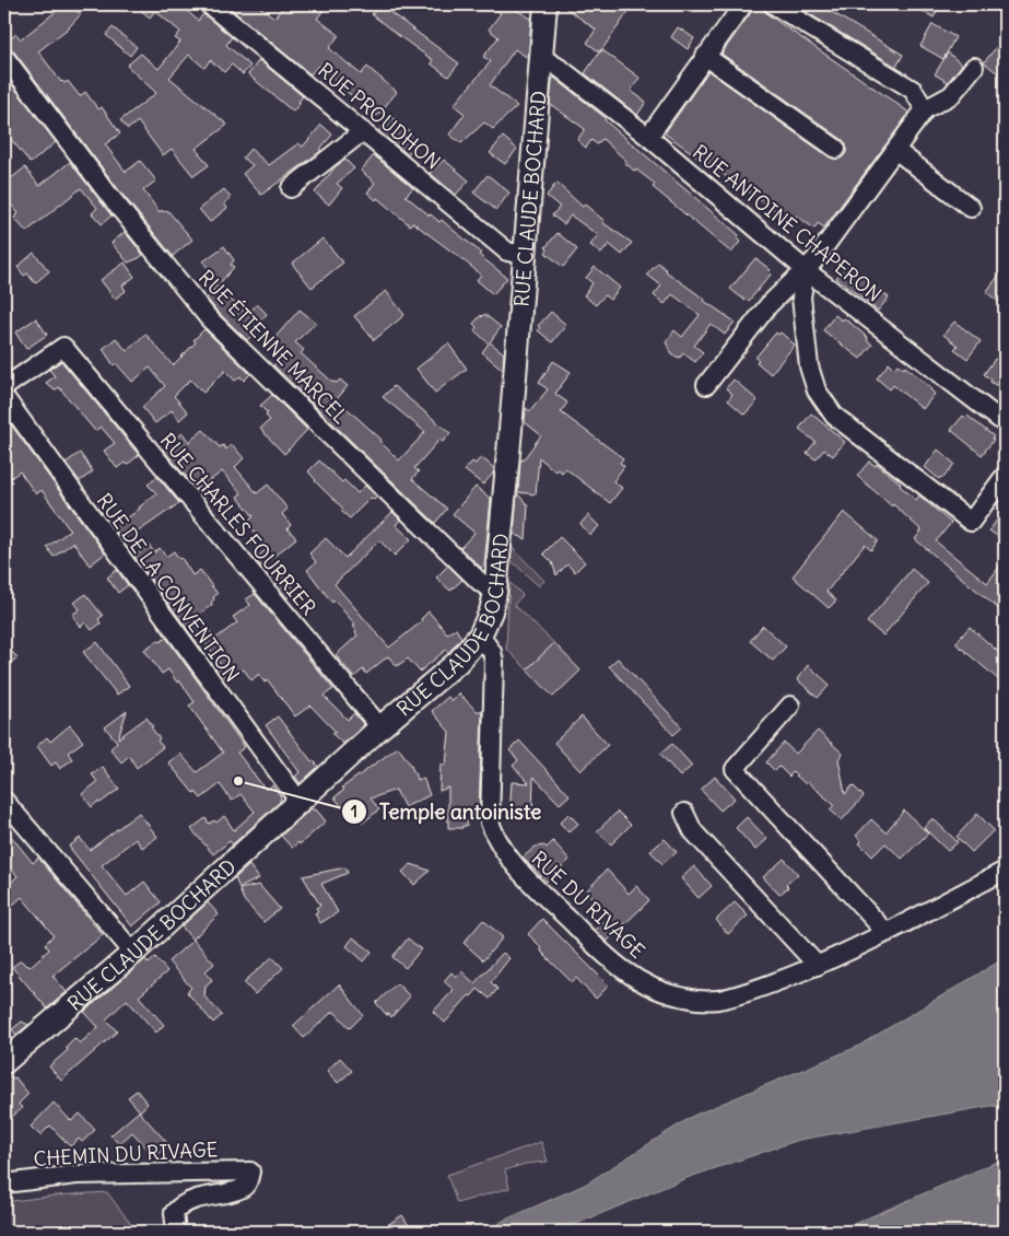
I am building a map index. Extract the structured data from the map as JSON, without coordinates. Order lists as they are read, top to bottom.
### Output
{
  "streets": {
    "main road": ["RUE CLAUDE BOCHARD"],
    "street": [
      "RUE PROUDHON",
      "RUE ANTOINE CHAPERON",
      "RUE ÉTIENNE MARCEL",
      "RUE CHARLES FOURRIER",
      "RUE DE LA CONVENTION",
      "RUE DU RIVAGE",
      "CHEMIN DU RIVAGE"
    ]
  },
  "crossings": [
    ["RUE PROUDHON", "RUE CLAUDE BOCHARD"],
    ["RUE CLAUDE BOCHARD", "RUE ANTOINE CHAPERON"],
    ["RUE CLAUDE BOCHARD", "RUE ÉTIENNE MARCEL"],
    ["RUE CLAUDE BOCHARD", "RUE CHARLES FOURRIER"],
    ["RUE CLAUDE BOCHARD", "RUE DE LA CONVENTION"],
    ["RUE CLAUDE BOCHARD", "RUE DU RIVAGE"]
  ],
  "places": ["Temple antoiniste"]
}
